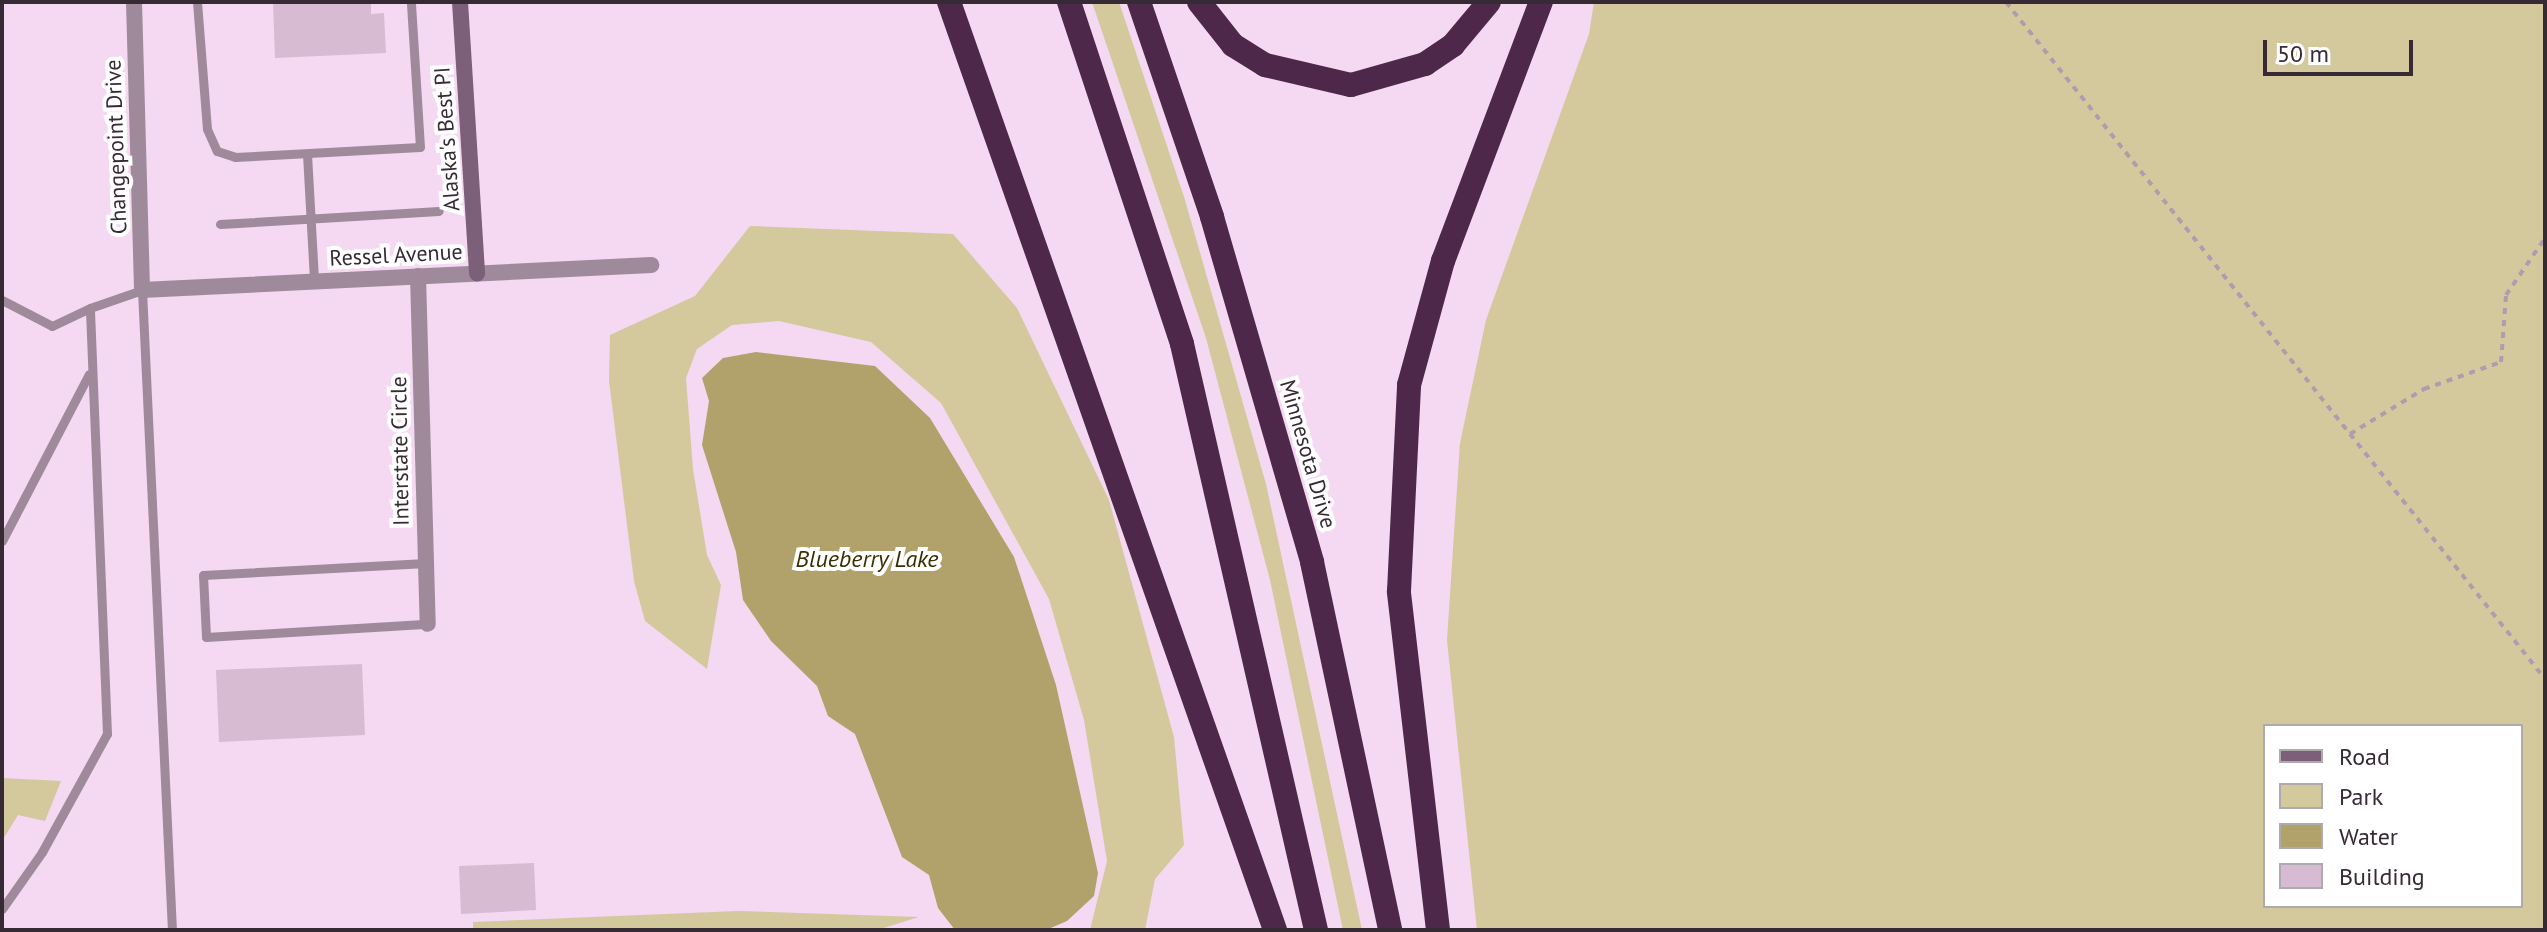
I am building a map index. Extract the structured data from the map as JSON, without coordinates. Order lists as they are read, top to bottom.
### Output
{
  "streets": {
    "highway": ["Minnesota Drive"],
    "street": [
      "Alaska's Best PI",
      "Changepoint Drive",
      "Ressel Avenue",
      "Interstate Circle"
    ]
  },
  "crossings": [
    ["Alaska's Best PI", "Ressel Avenue"],
    ["Changepoint Drive", "Ressel Avenue"],
    ["Ressel Avenue", "Interstate Circle"]
  ],
  "water": ["Blueberry Lake"],
  "legend": [
    "Road",
    "Park",
    "Water",
    "Building"
  ],
  "scale_bar": "50 m"
}
